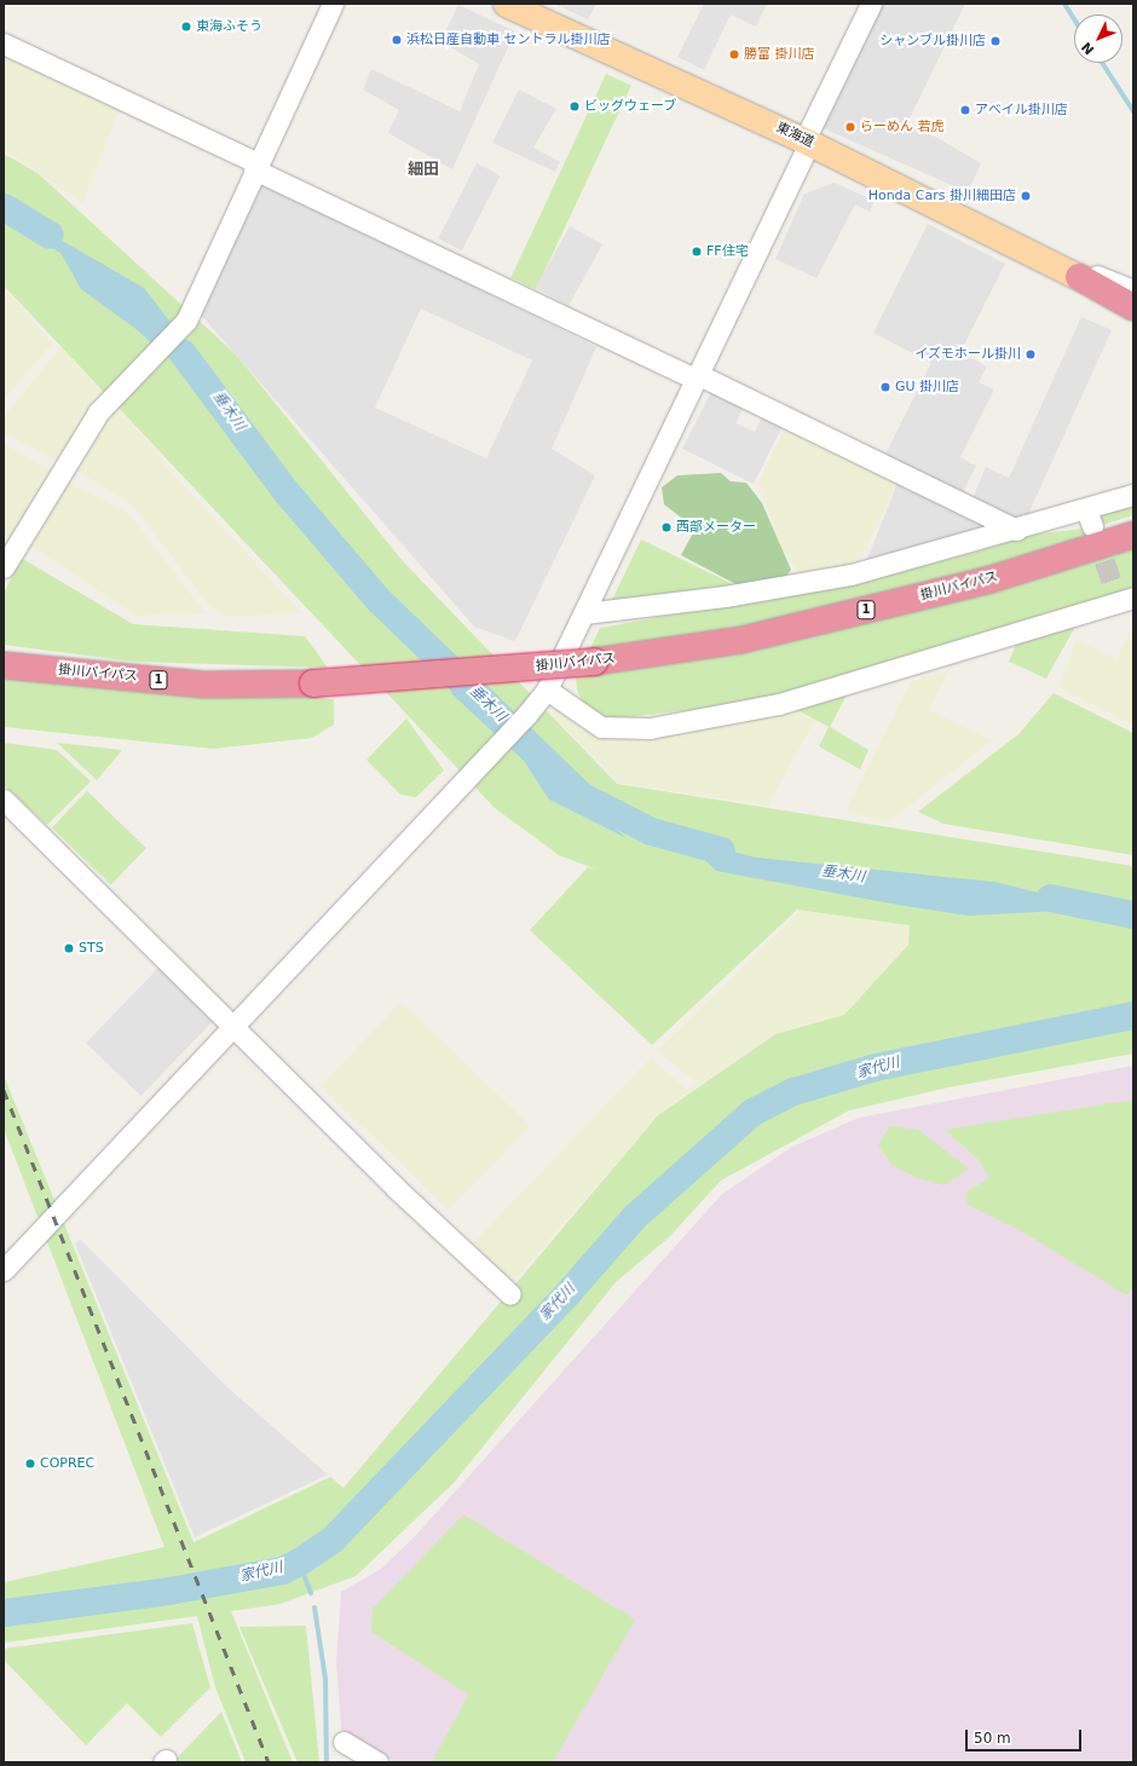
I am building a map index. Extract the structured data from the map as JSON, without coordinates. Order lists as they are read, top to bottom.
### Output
{
  "streets": {
    "highway": ["掛川バイパス", "1"],
    "main road": ["東海道"]
  },
  "districts": ["細田"],
  "water": ["垂木川", "家代川"],
  "places": [
    "東海ふそう",
    "浜松日産自動車 セントラル掛川店",
    "シャンブル掛川店",
    "勝富 掛川店",
    "ビッグウェーブ",
    "アベイル掛川店",
    "らーめん 若虎",
    "Honda Cars 掛川細田店",
    "FF住宅",
    "イズモホール掛川",
    "GU 掛川店",
    "西部メーター",
    "STS",
    "COPREC"
  ],
  "scale_bar": "50 m",
  "north": "bottom left"
}
